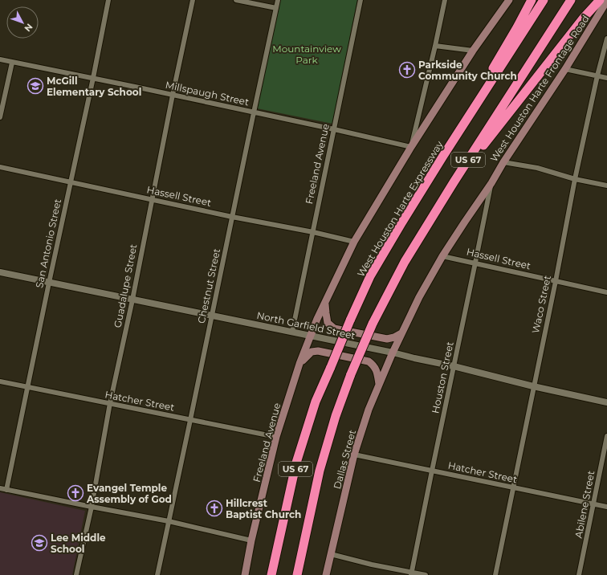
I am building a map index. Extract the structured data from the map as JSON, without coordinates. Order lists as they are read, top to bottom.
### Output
{
  "streets": {
    "highway": ["US 67", "West Houston Harte Expressway"],
    "main road": ["West Houston Harte Frontage Road", "Freeland Avenue", "Dallas Street"],
    "street": [
      "Millspaugh Street",
      "Hassell Street",
      "San Antonio Street",
      "Guadalupe Street",
      "Chestnut Street",
      "Waco Street",
      "North Garfield Street",
      "Houston Street",
      "Hatcher Street",
      "Abilene Street"
    ]
  },
  "crossings": [
    ["West Houston Harte Frontage Road", "Hassell Street"],
    ["West Houston Harte Frontage Road", "North Garfield Street"],
    ["West Houston Harte Frontage Road", "Houston Street"],
    ["West Houston Harte Frontage Road", "Dallas Street"],
    ["Millspaugh Street", "Freeland Avenue"],
    ["Millspaugh Street", "San Antonio Street"],
    ["Millspaugh Street", "Guadalupe Street"],
    ["Millspaugh Street", "Chestnut Street"],
    ["Freeland Avenue", "Hassell Street"],
    ["Freeland Avenue", "North Garfield Street"],
    ["Freeland Avenue", "Hatcher Street"],
    ["Hassell Street", "San Antonio Street"],
    ["Hassell Street", "Guadalupe Street"],
    ["Hassell Street", "Chestnut Street"],
    ["Hassell Street", "Waco Street"],
    ["Hassell Street", "Houston Street"],
    ["San Antonio Street", "North Garfield Street"],
    ["San Antonio Street", "Hatcher Street"],
    ["Guadalupe Street", "North Garfield Street"],
    ["Guadalupe Street", "Hatcher Street"],
    ["Chestnut Street", "North Garfield Street"],
    ["Chestnut Street", "Hatcher Street"],
    ["Waco Street", "North Garfield Street"],
    ["Waco Street", "Hatcher Street"],
    ["North Garfield Street", "Houston Street"],
    ["North Garfield Street", "Dallas Street"],
    ["Houston Street", "Hatcher Street"],
    ["Hatcher Street", "Dallas Street"],
    ["Hatcher Street", "Abilene Street"]
  ],
  "parks": ["Mountainview Park"],
  "places": {
    "church": ["Parkside Community Church", "Evangel Temple Assembly of God", "Hillcrest Baptist Church"],
    "school or university": ["McGill Elementary School", "Lee Middle School"]
  },
  "north": "bottom right"
}
